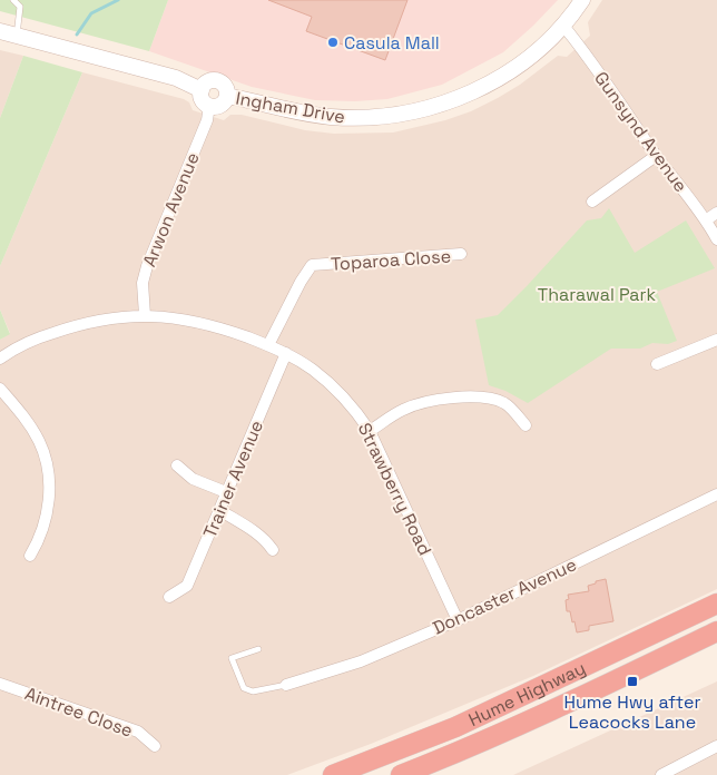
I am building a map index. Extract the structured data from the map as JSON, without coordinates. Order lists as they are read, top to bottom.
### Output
{
  "streets": {
    "highway": ["Hume Highway"],
    "street": [
      "Ingham Drive",
      "Gunsynd Avenue",
      "Arwon Avenue",
      "Toparoa Close",
      "Trainer Avenue",
      "Strawberry Road",
      "Doncaster Avenue",
      "Aintree Close"
    ]
  },
  "crossings": [
    ["Ingham Drive", "Gunsynd Avenue"],
    ["Ingham Drive", "Arwon Avenue"],
    ["Arwon Avenue", "Strawberry Road"],
    ["Toparoa Close", "Strawberry Road"],
    ["Trainer Avenue", "Strawberry Road"],
    ["Strawberry Road", "Doncaster Avenue"]
  ],
  "parks": ["Tharawal Park"],
  "places": {
    "other": ["Casula Mall"],
    "transit": ["Hume Hwy after Leacocks Lane"]
  }
}
